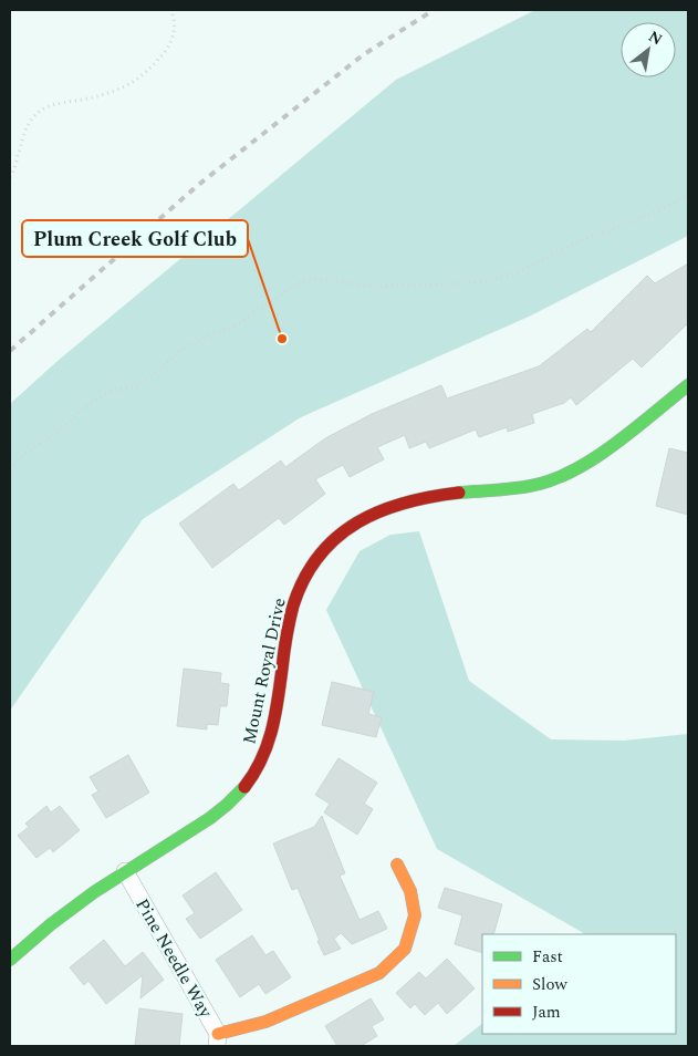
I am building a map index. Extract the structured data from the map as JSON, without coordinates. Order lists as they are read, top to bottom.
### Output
{
  "streets": {
    "street": ["Mount Royal Drive", "Pine Needle Way"]
  },
  "crossings": [
    ["Mount Royal Drive", "Pine Needle Way"]
  ],
  "places": ["Plum Creek Golf Club"],
  "legend": ["Fast", "Slow", "Jam"],
  "north": "top right"
}
